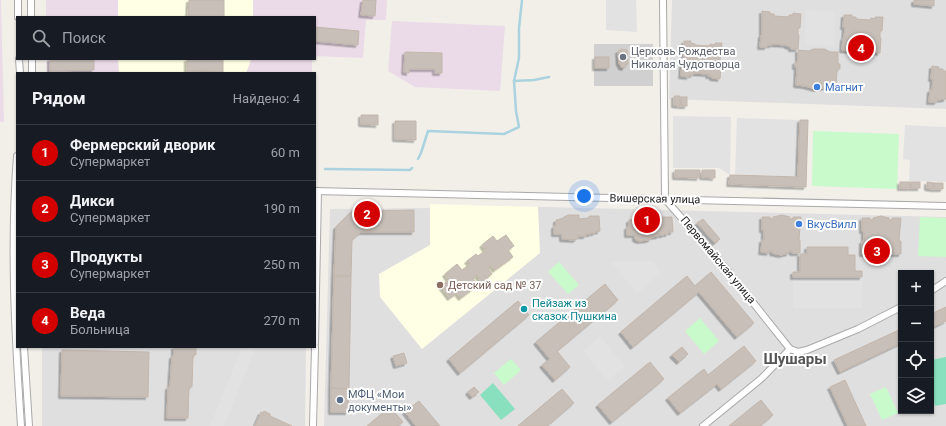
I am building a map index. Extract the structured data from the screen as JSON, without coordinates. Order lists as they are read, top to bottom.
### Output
{
  "streets": {
    "street": ["Вишерская улица", "Первомайская улица"]
  },
  "crossings": [
    ["Вишерская улица", "Первомайская улица"]
  ],
  "districts": ["Шушары"],
  "places": [
    "Церковь Рождества Николая Чудотворца",
    "Магнит",
    "ВкусВилл",
    "Детский сад № 37",
    "Пейзаж из сказок Пушкина",
    "МФЦ «Мои документы»"
  ],
  "page": {
    "search": "Поиск",
    "pins": [
      "4",
      "2",
      "1",
      "3"
    ],
    "heading": ["Рядом", "Найдено: 4"],
    "list": [
      {
        "mark": "1",
        "name": "Фермерский дворик",
        "note": "Супермаркет",
        "value": "60 m"
      },
      {
        "mark": "2",
        "name": "Дикси",
        "note": "Супермаркет",
        "value": "190 m"
      },
      {
        "mark": "3",
        "name": "Продукты",
        "note": "Супермаркет",
        "value": "250 m"
      },
      {
        "mark": "4",
        "name": "Веда",
        "note": "Больница",
        "value": "270 m"
      }
    ],
    "map_buttons": ["+", "−"]
  }
}
